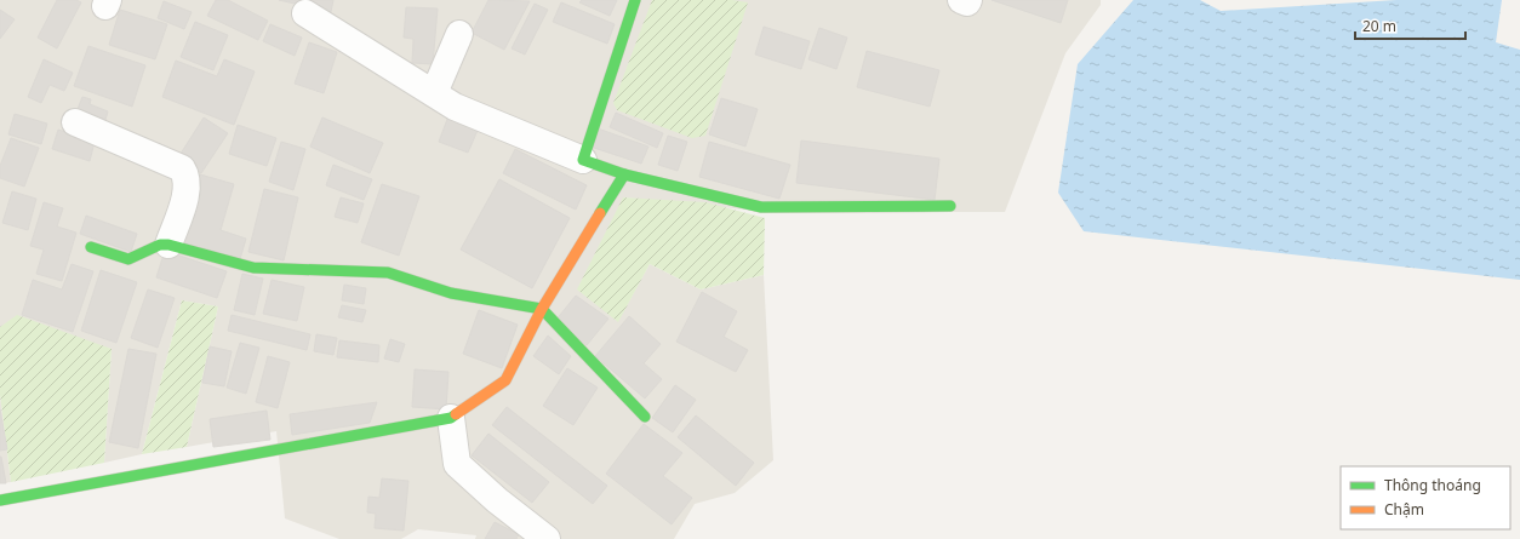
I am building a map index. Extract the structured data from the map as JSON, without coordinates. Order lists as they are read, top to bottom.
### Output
{
  "legend": ["Thông thoáng", "Chậm"],
  "scale_bar": "20 m"
}
